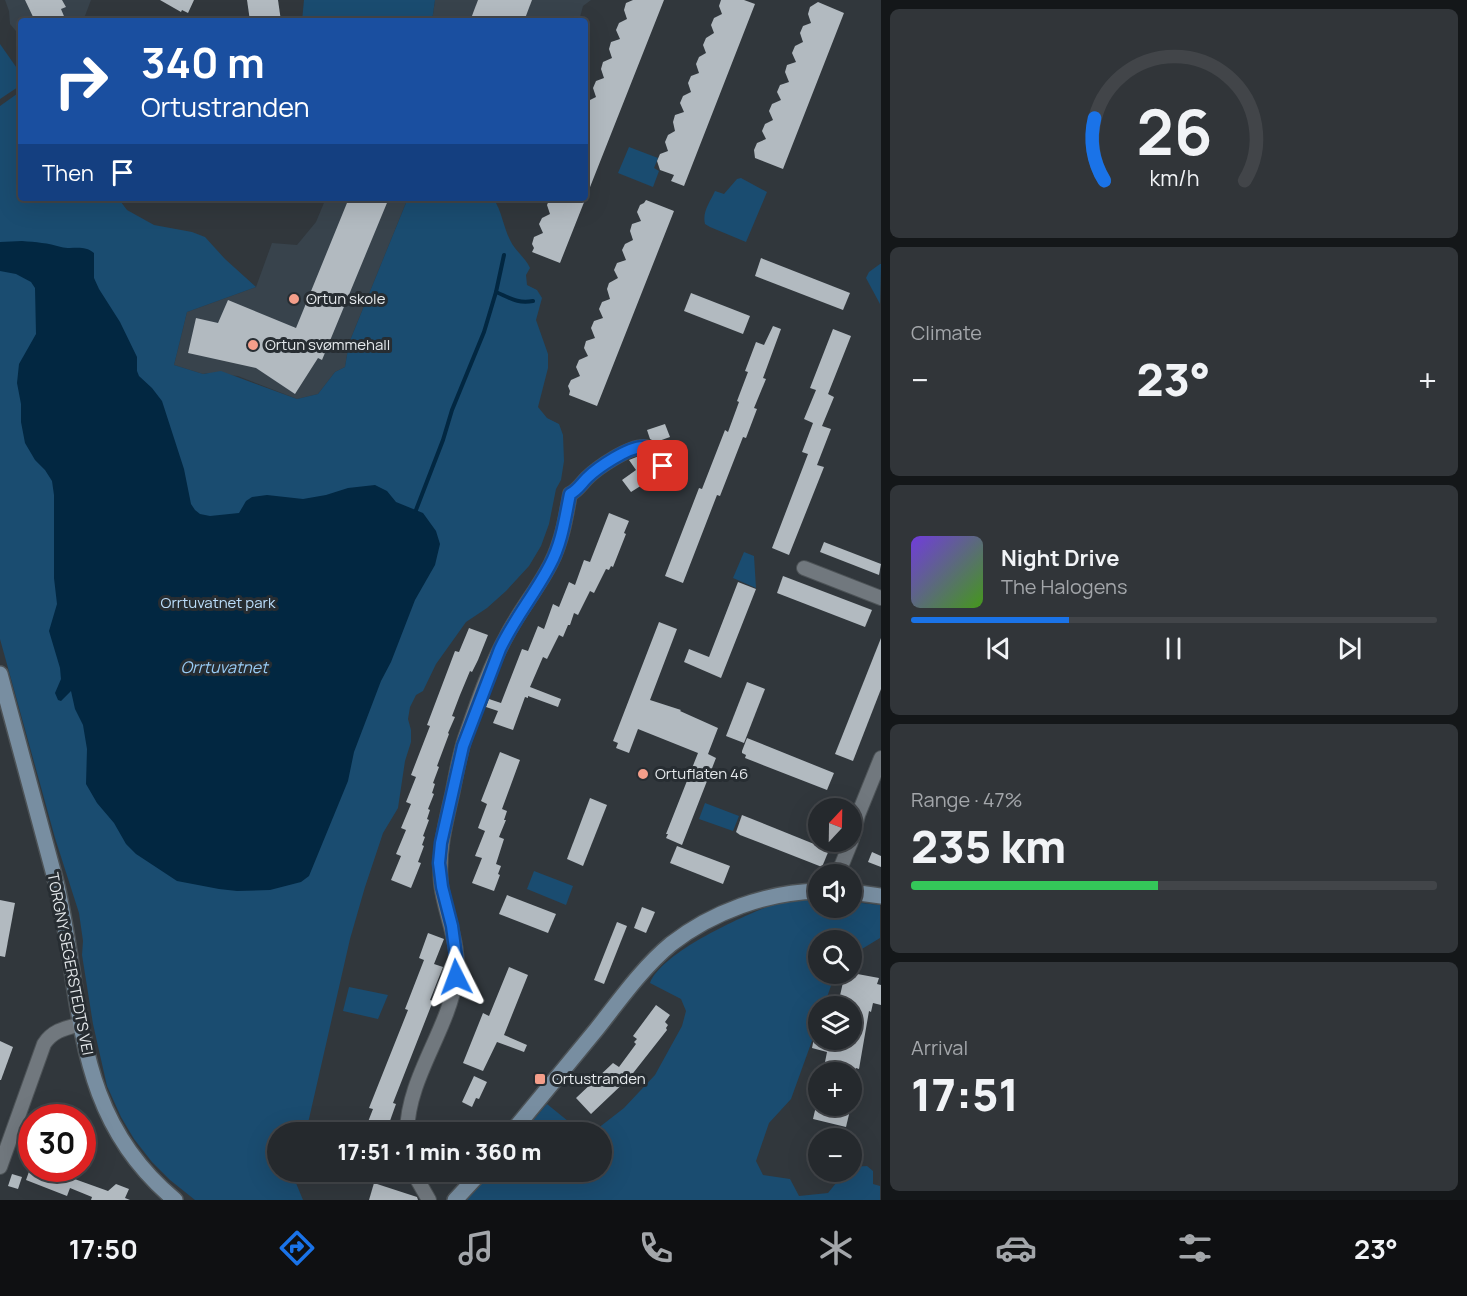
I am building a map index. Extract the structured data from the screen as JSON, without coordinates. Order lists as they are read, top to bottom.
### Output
{
  "streets": {
    "main road": ["TORGNY SEGERSTEDTS VEI"]
  },
  "water": ["Orrtuvatnet"],
  "parks": ["Orrtuvatnet park"],
  "places": {
    "other": ["Ortun skole", "Ortun svømmehall", "Ortuflaten 46"],
    "transit": ["Ortustranden"]
  },
  "north": "top",
  "page": {
    "turn": ["340 m", "Ortustranden"],
    "then": "Then",
    "tile": [
      "Climate",
      ["Range · 47%", "235 km"],
      ["Arrival", "17:51"]
    ],
    "heat": ["−", "23°", "+"],
    "song": ["Night Drive", "The Halogens"],
    "map_buttons": ["+", "−"],
    "limit": "30",
    "trip": "17:51 · 1 min · 360 m",
    "tabs": ["17:50", "23°"],
    "gauge": ["26", "km/h"]
  }
}
